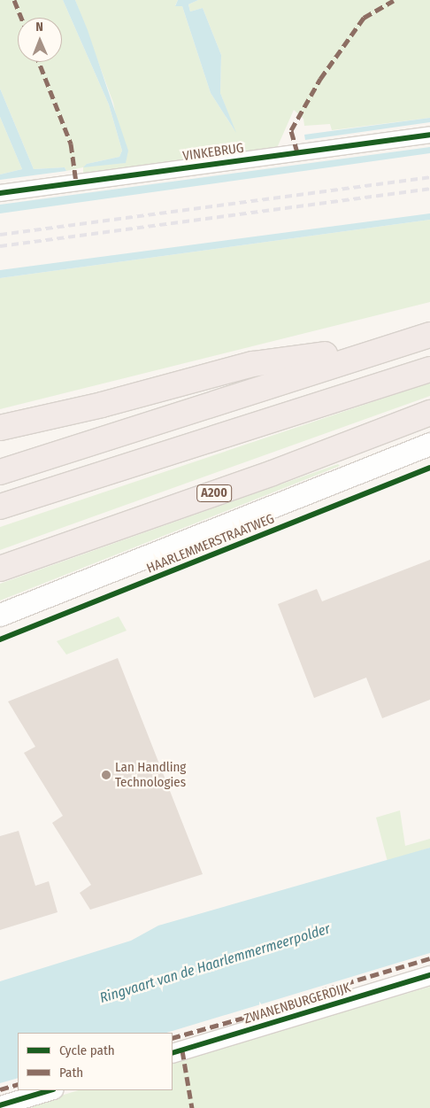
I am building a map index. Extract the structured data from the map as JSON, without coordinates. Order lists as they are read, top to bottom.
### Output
{
  "streets": {
    "highway": ["A200"],
    "main road": ["HAARLEMMERSTRAATWEG"],
    "street": ["VINKEBRUG", "ZWANENBURGERDIJK"]
  },
  "water": ["Ringvaart van de Haarlemmermeerpolder"],
  "places": ["Lan Handling Technologies"],
  "legend": ["Cycle path", "Path"],
  "north": "top"
}
